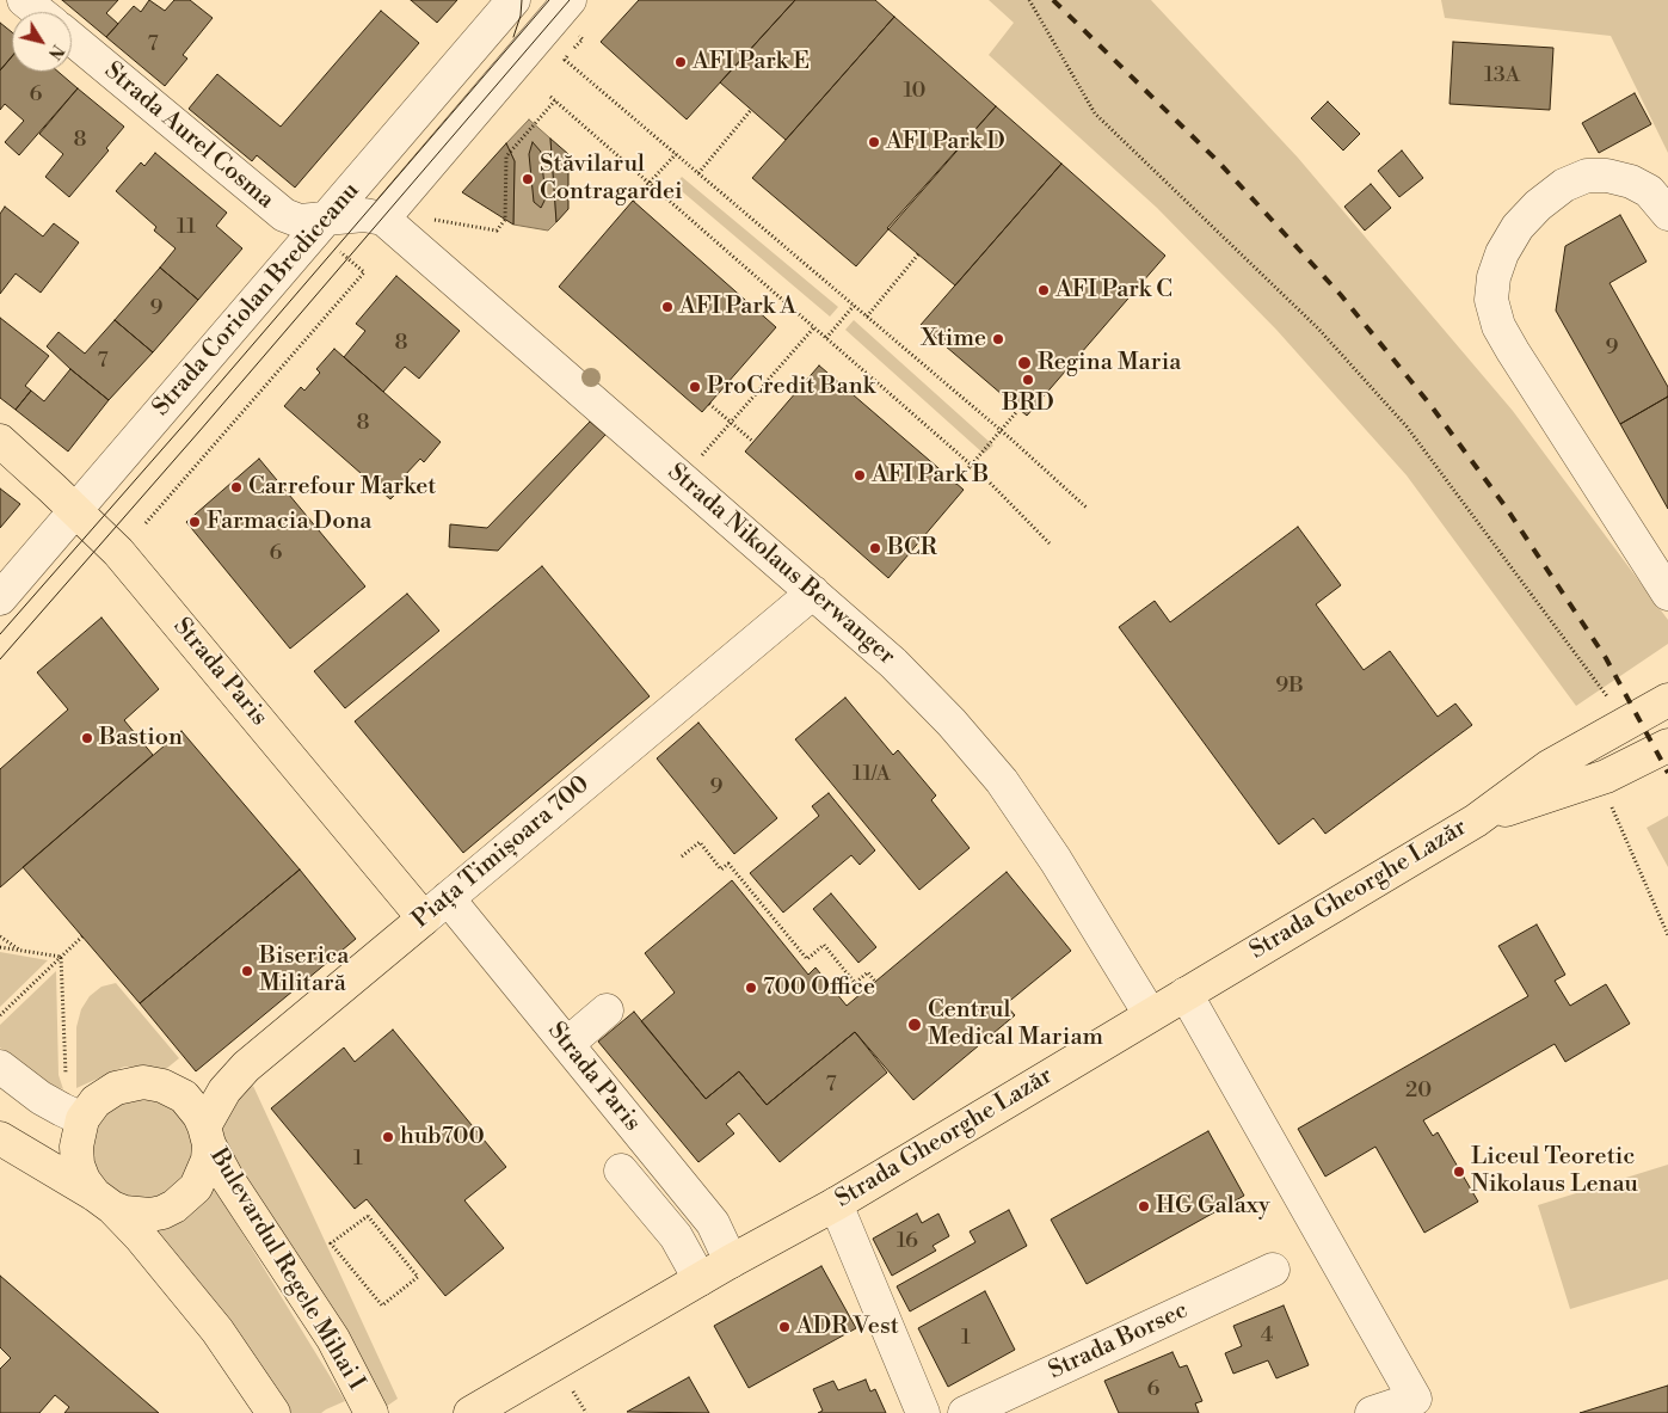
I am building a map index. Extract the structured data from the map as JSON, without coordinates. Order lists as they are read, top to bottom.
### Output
{
  "streets": {
    "main road": [
      "Strada Paris",
      "Piața Timișoara 700",
      "Strada Gheorghe Lazăr",
      "Bulevardul Regele Mihai I"
    ],
    "street": [
      "Strada Aurel Cosma",
      "Strada Coriolan Brediceanu",
      "Strada Nikolaus Berwanger",
      "Strada Borsec"
    ]
  },
  "crossings": [
    ["Strada Aurel Cosma", "Strada Coriolan Brediceanu"],
    ["Strada Coriolan Brediceanu", "Strada Nikolaus Berwanger"],
    ["Strada Coriolan Brediceanu", "Strada Paris"],
    ["Strada Nikolaus Berwanger", "Piața Timișoara 700"],
    ["Strada Nikolaus Berwanger", "Strada Gheorghe Lazăr"],
    ["Strada Paris", "Piața Timișoara 700"],
    ["Strada Paris", "Strada Gheorghe Lazăr"],
    ["Piața Timișoara 700", "Bulevardul Regele Mihai I"]
  ],
  "places": [
    "AFI Park E",
    "AFI Park D",
    "Stăvilarul Contragardei",
    "AFI Park C",
    "AFI Park A",
    "Xtime",
    "Regina Maria",
    "BRD",
    "ProCredit Bank",
    "AFI Park B",
    "Carrefour Market",
    "Farmacia Dona",
    "BCR",
    "Bastion",
    "Biserica Militară",
    "700 Office",
    "Centrul Medical Mariam",
    "hub700",
    "Liceul Teoretic Nikolaus Lenau",
    "HG Galaxy",
    "ADR Vest"
  ],
  "house_numbers": [
    "7",
    "13A",
    "10",
    "6",
    "8",
    "11",
    "9",
    "8",
    "9",
    "7",
    "8",
    "6",
    "9B",
    "11/A",
    "9",
    "7",
    "20",
    "1",
    "16",
    "4",
    "1",
    "6"
  ],
  "north": "bottom right"
}
